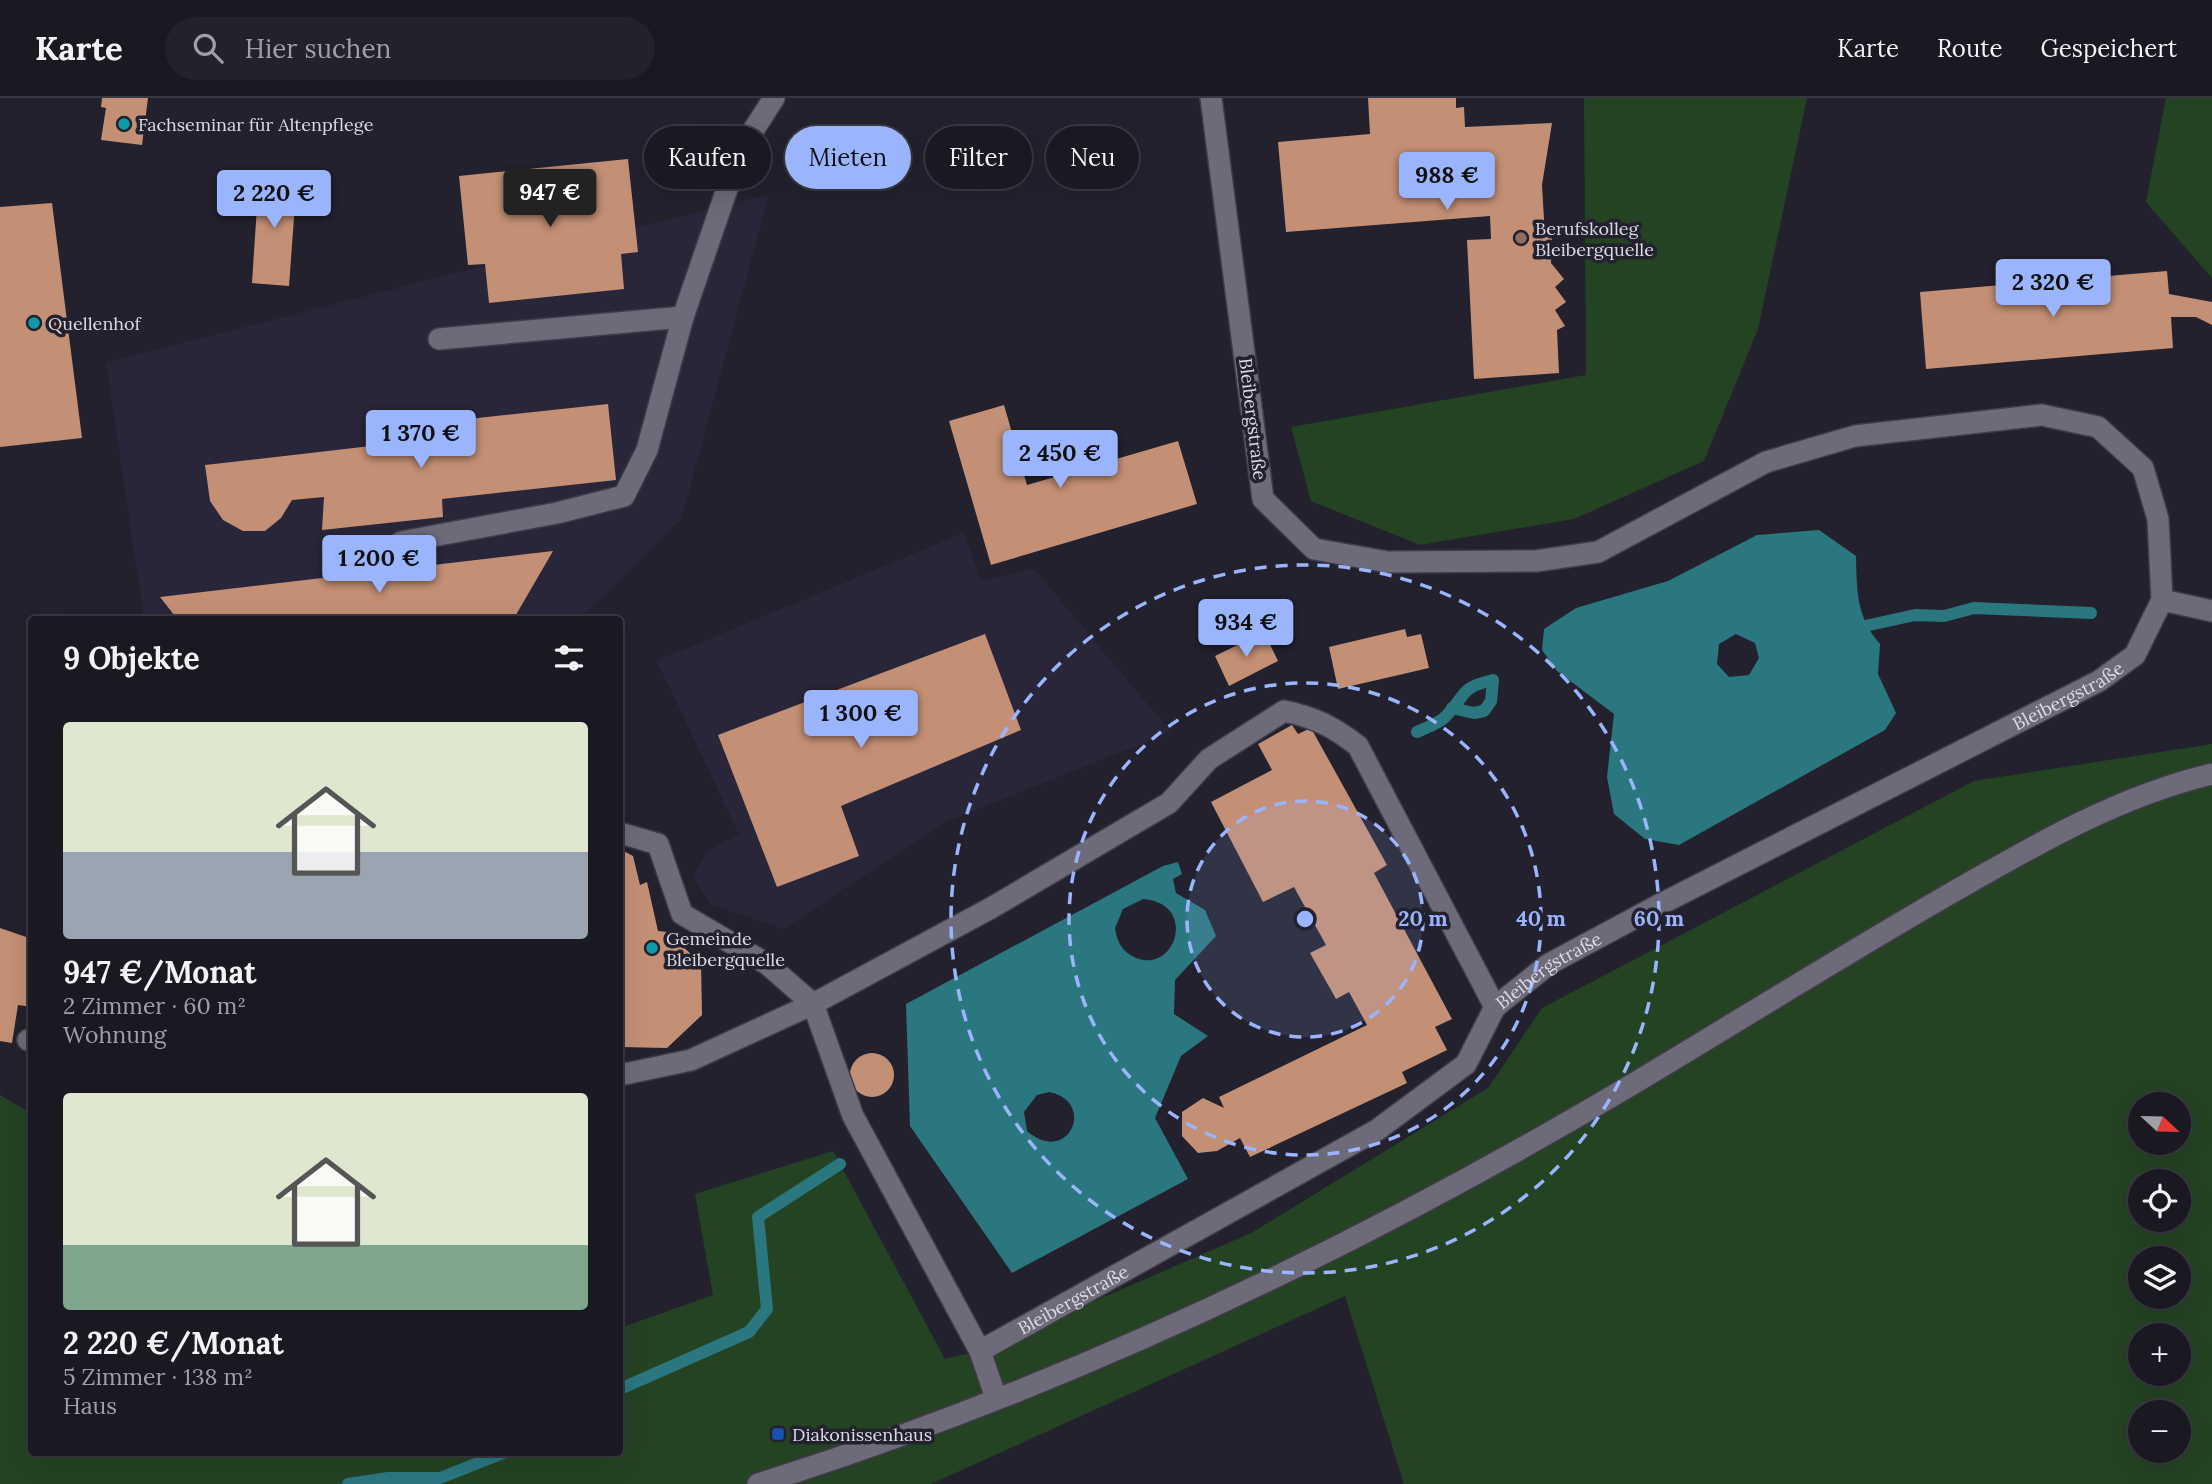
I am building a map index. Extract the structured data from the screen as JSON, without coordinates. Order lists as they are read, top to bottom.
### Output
{
  "streets": {
    "street": ["Bleibergstraße"]
  },
  "places": {
    "other": [
      "Fachseminar für Altenpflege",
      "Berufskolleg Bleibergquelle",
      "Quellenhof",
      "Gemeinde Bleibergquelle"
    ],
    "transit": ["Diakonissenhaus"]
  },
  "north": "right",
  "page": {
    "header": "Karte",
    "search": "Hier suchen",
    "nav": ["Karte", "Route", "Gespeichert"],
    "chip": [
      "Kaufen",
      "Mieten",
      "Filter",
      "Neu"
    ],
    "price": [
      "988 €",
      "947 €",
      "2 220 €",
      "2 320 €",
      "1 370 €",
      "2 450 €",
      "1 200 €",
      "934 €",
      "1 300 €"
    ],
    "heading": "9 Objekte",
    "list": [
      {
        "name": "947 €/Monat",
        "note": "2 Zimmer · 60 m² · Wohnung"
      },
      {
        "name": "2 220 €/Monat",
        "note": "5 Zimmer · 138 m² · Haus"
      }
    ],
    "map_buttons": ["+", "−"]
  },
  "rings": ["20 m", "40 m", "60 m"]
}
